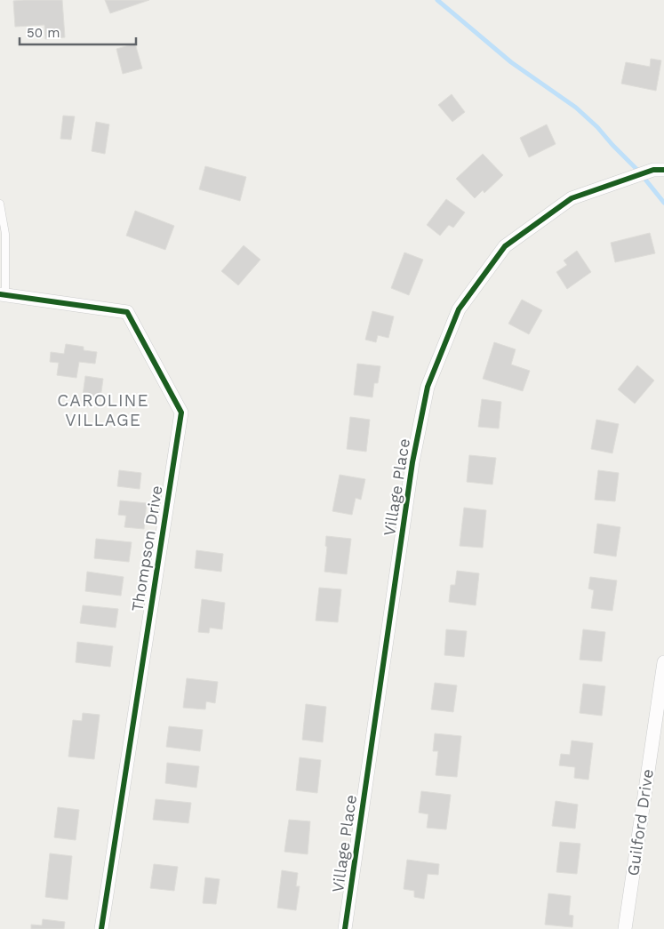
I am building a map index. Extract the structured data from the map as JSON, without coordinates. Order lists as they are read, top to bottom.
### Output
{
  "streets": {
    "street": ["Village Place", "Thompson Drive", "Guilford Drive"]
  },
  "districts": ["CAROLINE VILLAGE"],
  "scale_bar": "50 m"
}
